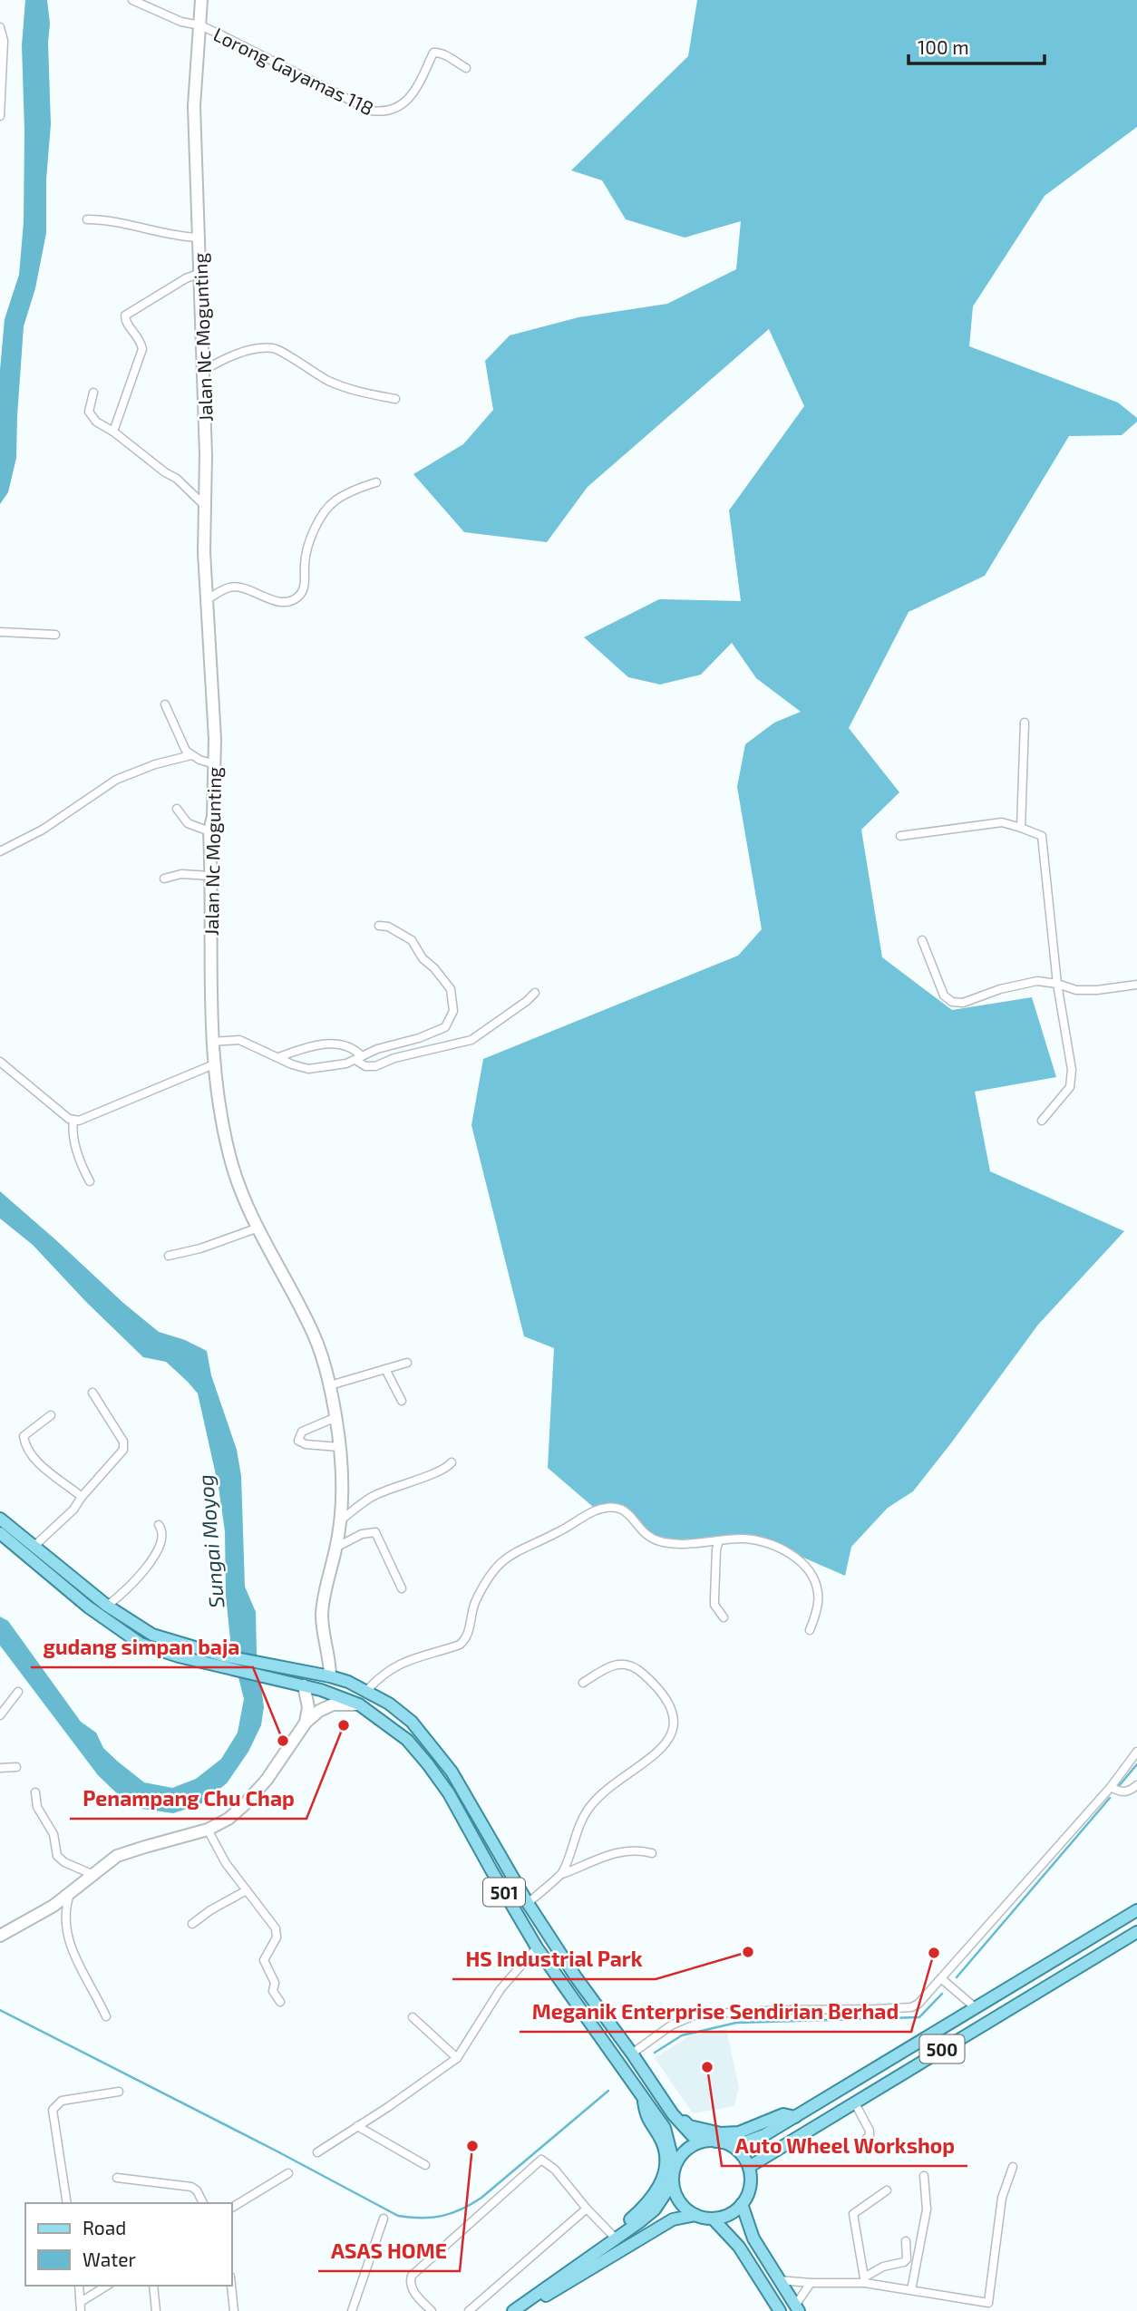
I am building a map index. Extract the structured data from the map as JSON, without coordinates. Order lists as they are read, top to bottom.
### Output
{
  "streets": {
    "main road": ["501", "500"],
    "street": ["Lorong Gayamas 118", "Jalan Nc Mogunting"]
  },
  "crossings": [
    ["Lorong Gayamas 118", "Jalan Nc Mogunting"],
    ["Jalan Nc Mogunting", "501"],
    ["501", "500"]
  ],
  "water": ["Sungai Moyog"],
  "places": [
    "Penampang Chu Chap",
    "gudang simpan baja",
    "HS Industrial Park",
    "Meganik Enterprise Sendirian Berhad",
    "Auto Wheel Workshop",
    "ASAS HOME"
  ],
  "legend": ["Road", "Water"],
  "scale_bar": "100 m"
}
